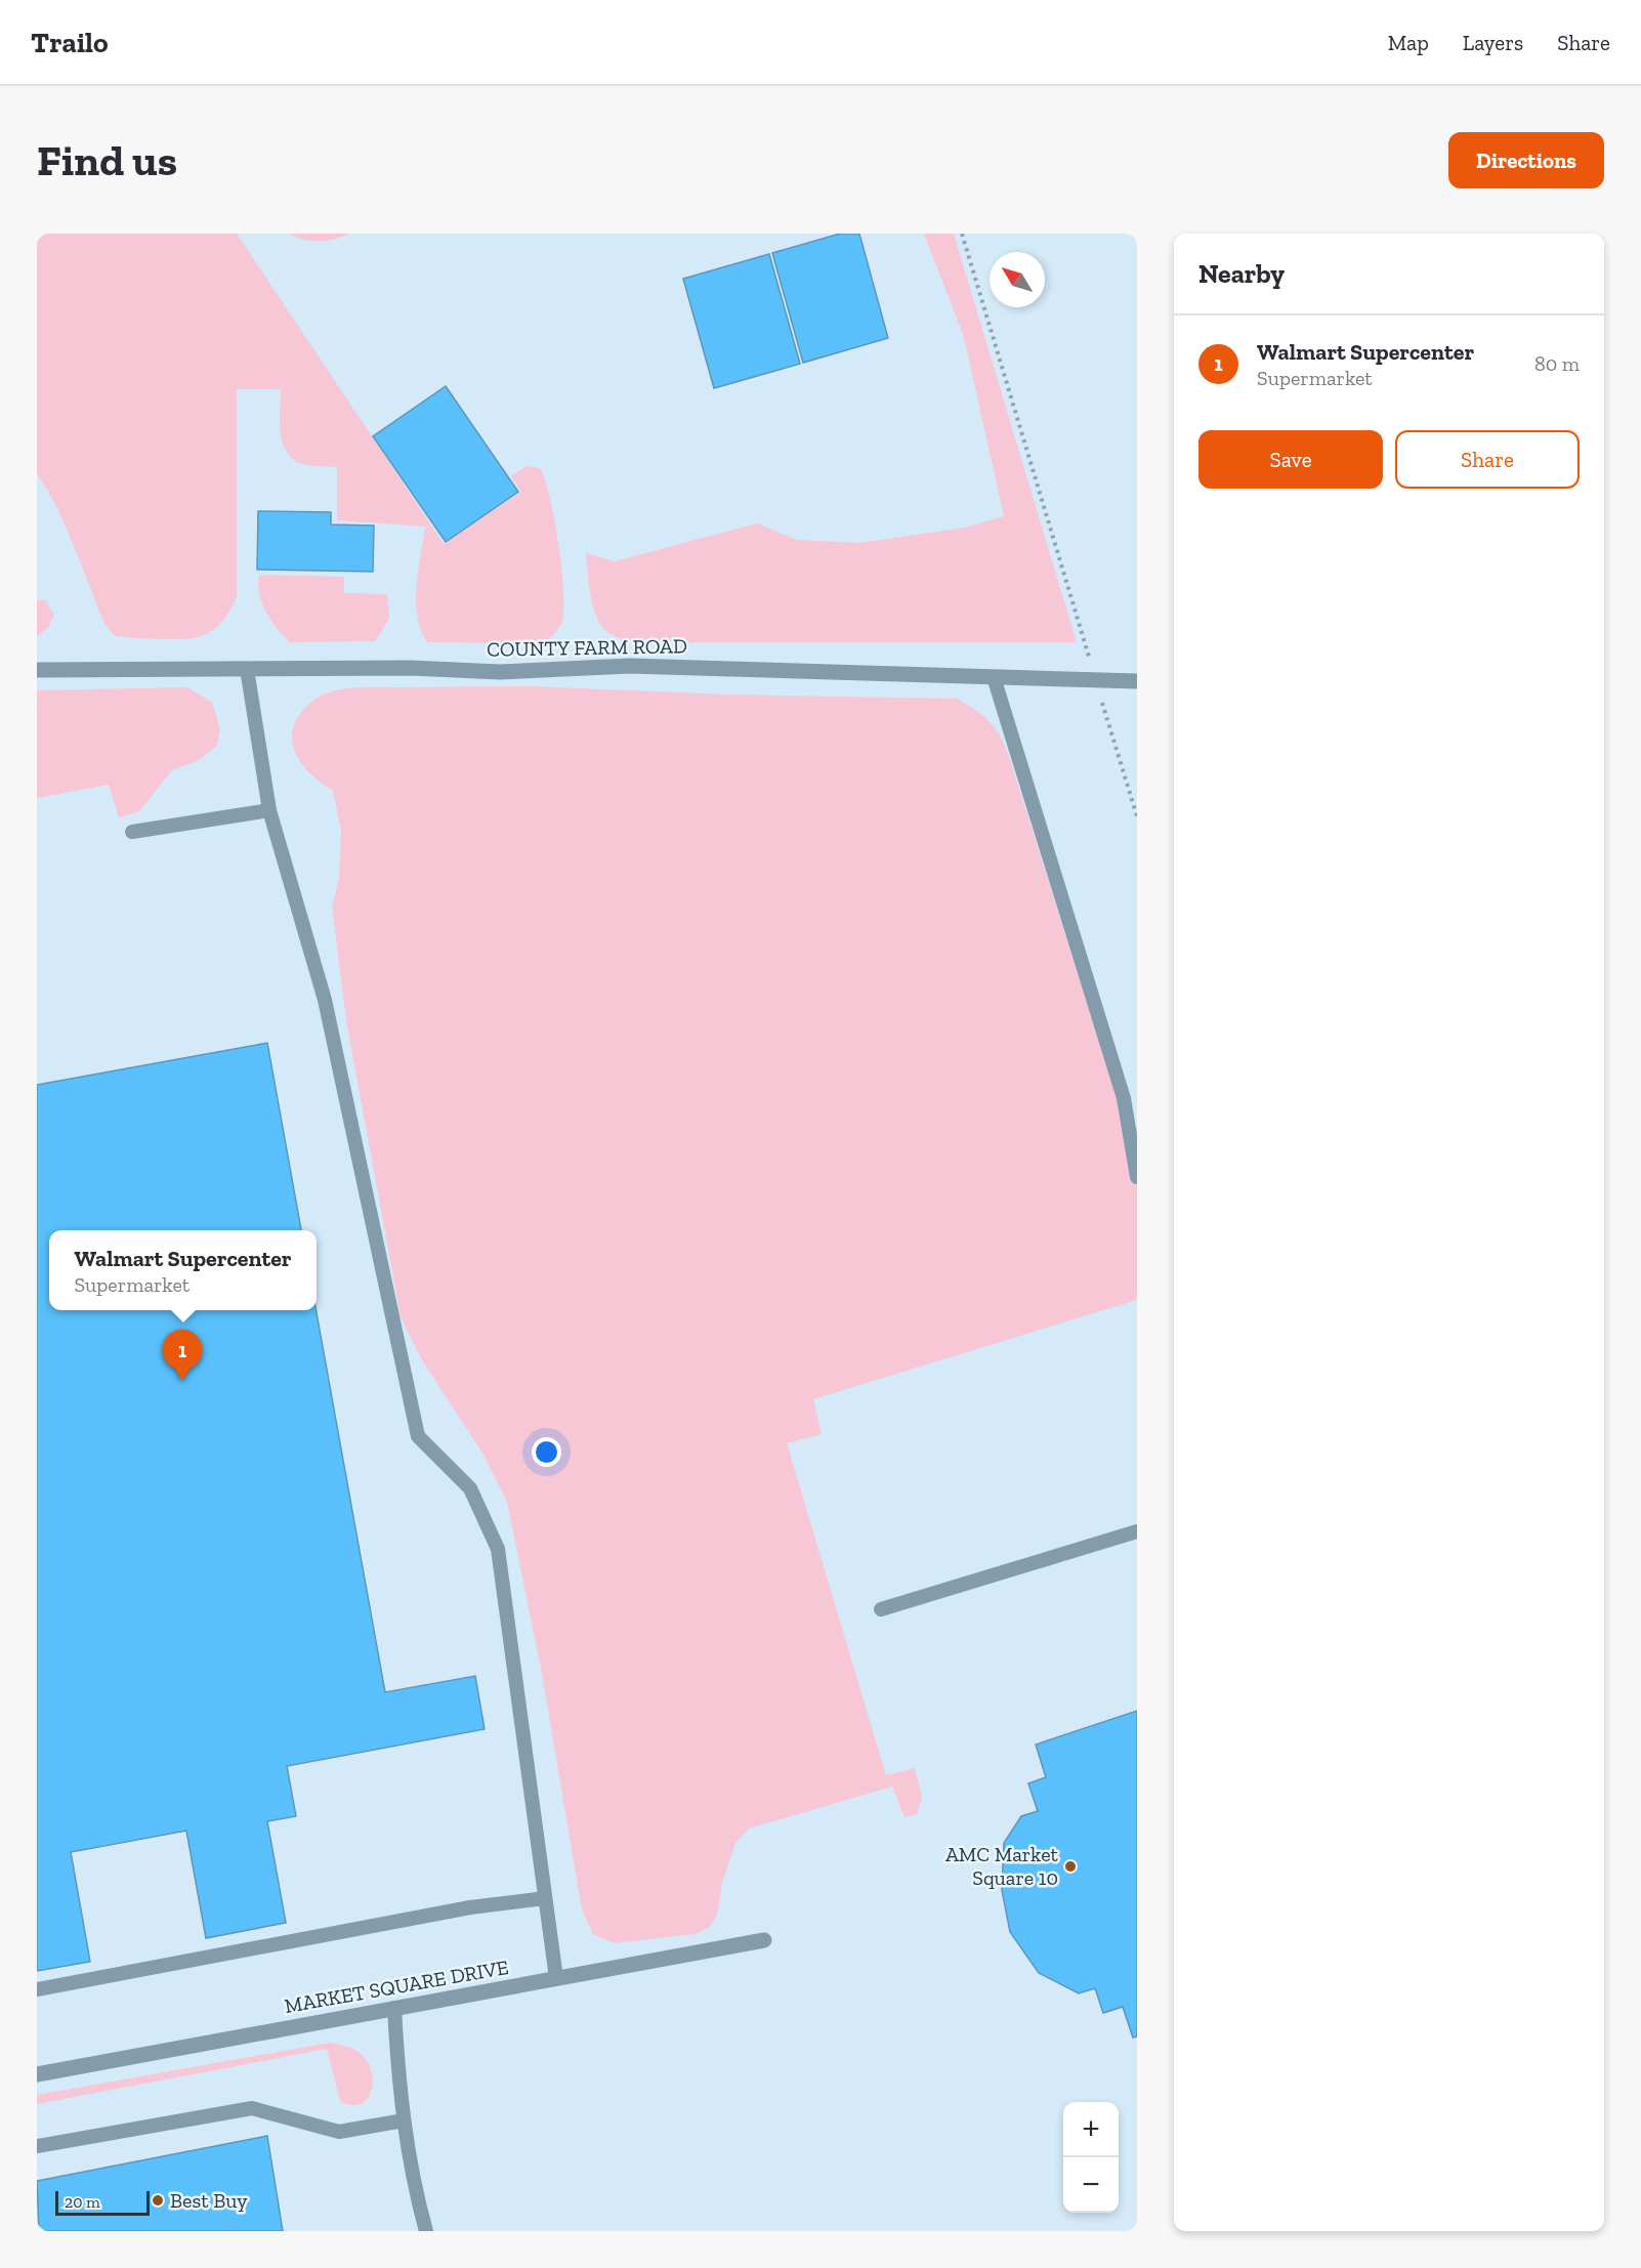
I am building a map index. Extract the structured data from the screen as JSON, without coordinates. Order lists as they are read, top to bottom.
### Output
{
  "streets": {
    "street": ["COUNTY FARM ROAD", "MARKET SQUARE DRIVE"]
  },
  "places": ["AMC Market Square 10", "Best Buy"],
  "scale_bar": "20 m",
  "north": "top left",
  "page": {
    "header": "Trailo",
    "nav": ["Map", "Layers", "Share"],
    "buttons": [
      "Directions",
      ["Save", "Share"]
    ],
    "title": "Find us",
    "heading": "Nearby",
    "list": [
      {
        "mark": "1",
        "name": "Walmart Supercenter",
        "note": "Supermarket",
        "value": "80 m"
      }
    ],
    "popup": ["Walmart Supercenter", "Supermarket"],
    "pins": "1",
    "map_buttons": ["+", "−"],
    "scale": "20 m"
  }
}
